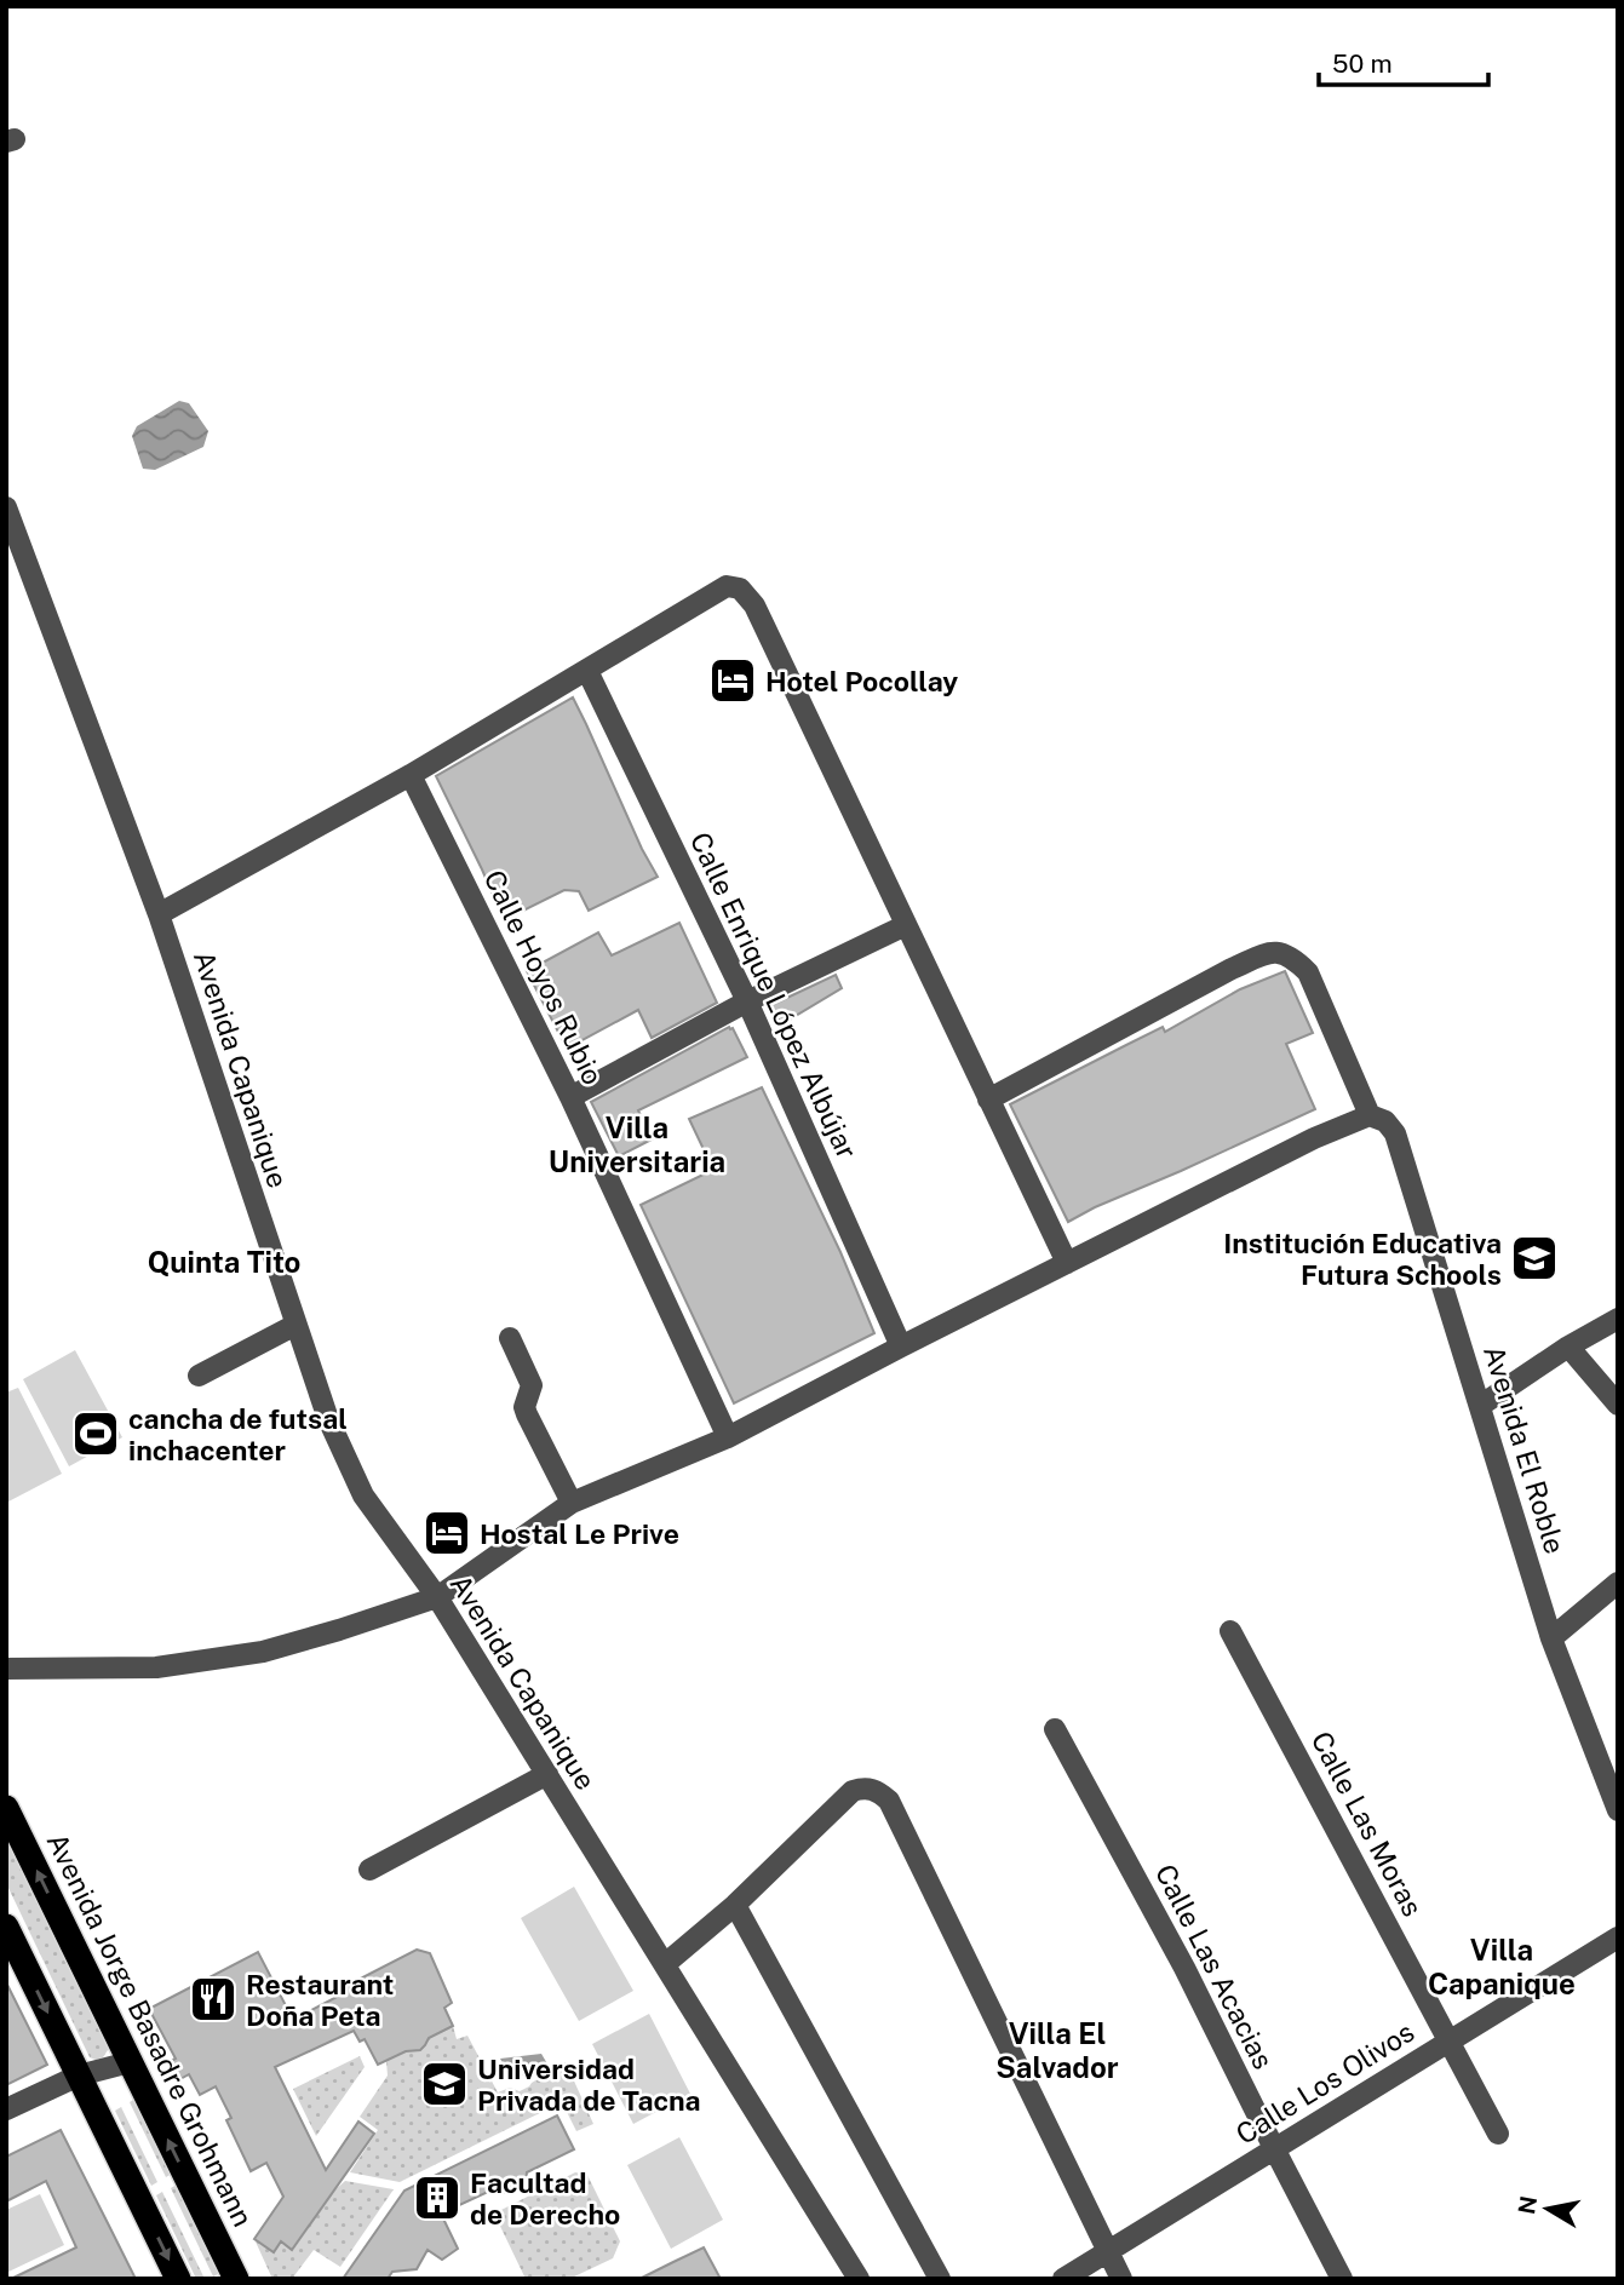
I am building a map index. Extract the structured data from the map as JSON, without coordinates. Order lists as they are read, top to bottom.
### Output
{
  "streets": {
    "highway": ["Avenida Jorge Basadre Grohmann"],
    "street": [
      "Calle Hoyos Rubio",
      "Calle Enrique López Albújar",
      "Avenida Capanique",
      "Avenida El Roble",
      "Calle Las Moras",
      "Calle Las Acacias",
      "Calle Los Olivos"
    ]
  },
  "crossings": [
    ["Calle Las Moras", "Calle Los Olivos"],
    ["Calle Las Acacias", "Calle Los Olivos"]
  ],
  "districts": [
    "Villa Universitaria",
    "Quinta Tito",
    "Villa Capanique",
    "Villa El Salvador"
  ],
  "places": {
    "hotel": ["Hotel Pocollay", "Hostal Le Prive"],
    "school or university": ["Institución Educativa Futura Schools", "Universidad Privada de Tacna"],
    "sports": ["cancha de futsal inchacenter"],
    "restaurant": ["Restaurant Doña Peta"],
    "building": ["Facultad de Derecho"]
  },
  "scale_bar": "50 m",
  "north": "left"
}
